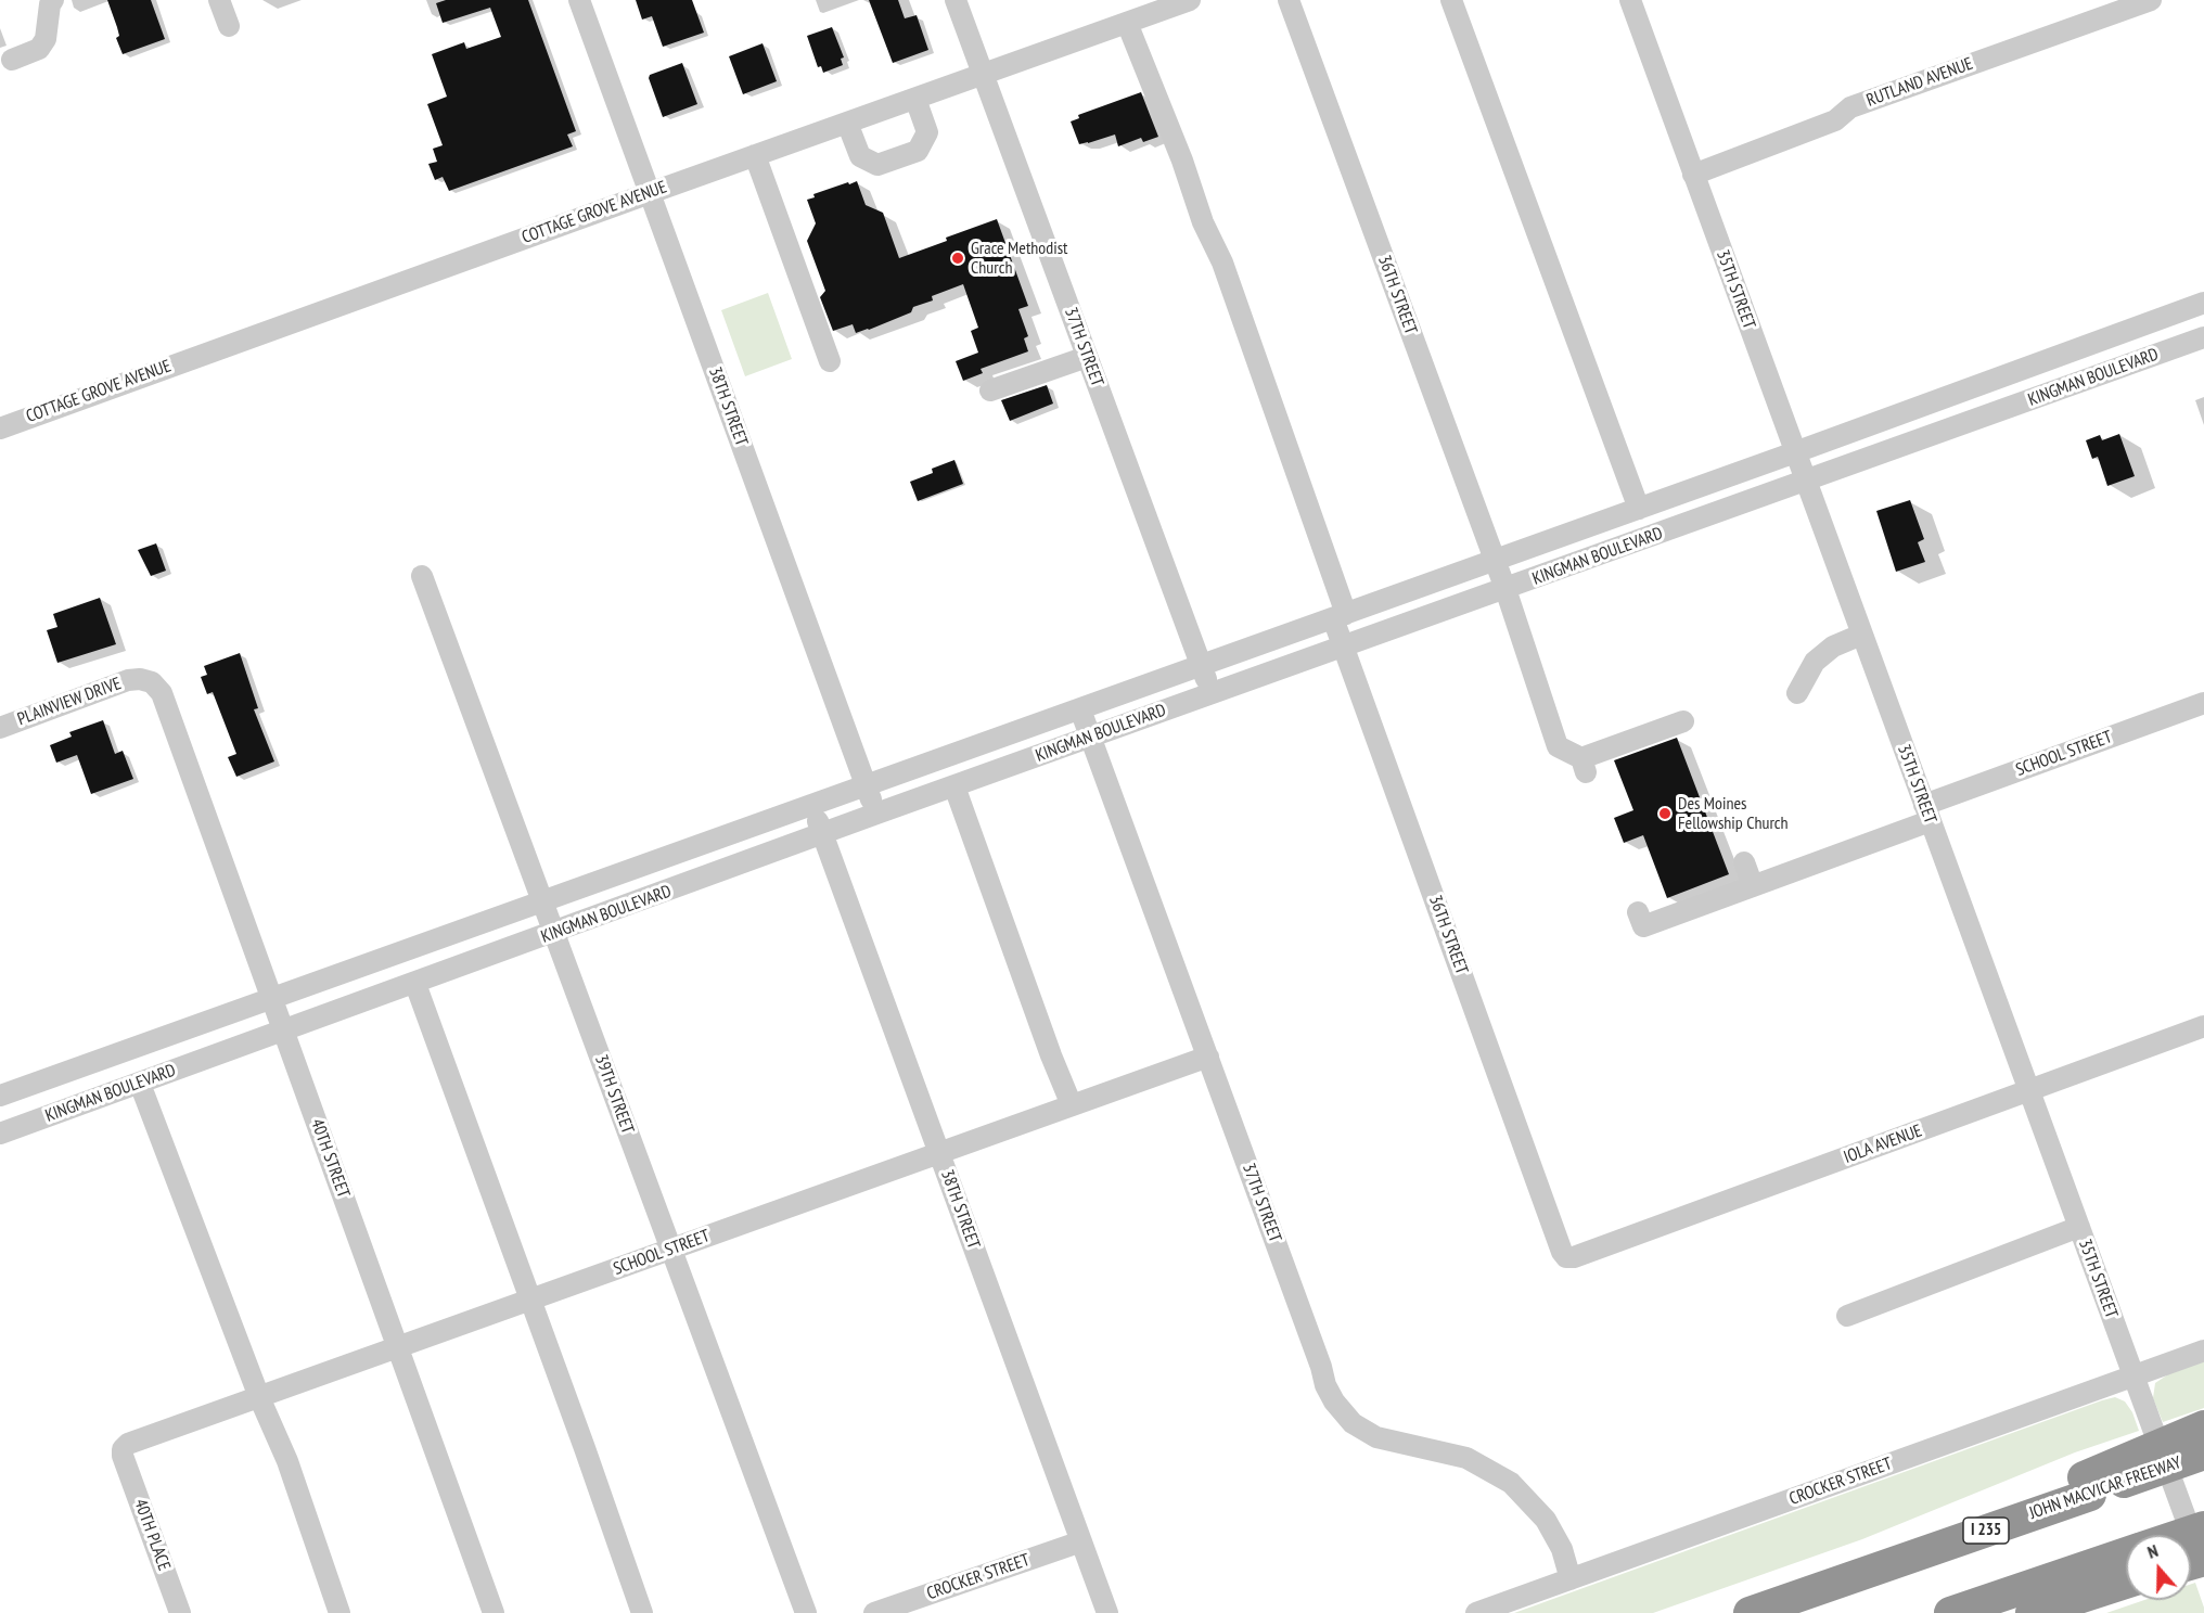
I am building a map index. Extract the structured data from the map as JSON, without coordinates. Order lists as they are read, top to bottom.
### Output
{
  "streets": {
    "highway": ["JOHN MACVICAR FREEWAY", "I 235"],
    "street": [
      "RUTLAND AVENUE",
      "COTTAGE GROVE AVENUE",
      "35TH STREET",
      "36TH STREET",
      "37TH STREET",
      "KINGMAN BOULEVARD",
      "38TH STREET",
      "PLAINVIEW DRIVE",
      "SCHOOL STREET",
      "39TH STREET",
      "IOLA AVENUE",
      "40TH STREET",
      "CROCKER STREET",
      "40TH PLACE"
    ]
  },
  "crossings": [
    ["RUTLAND AVENUE", "35TH STREET"],
    ["COTTAGE GROVE AVENUE", "36TH STREET"],
    ["COTTAGE GROVE AVENUE", "37TH STREET"],
    ["COTTAGE GROVE AVENUE", "38TH STREET"],
    ["35TH STREET", "KINGMAN BOULEVARD"],
    ["35TH STREET", "SCHOOL STREET"],
    ["35TH STREET", "IOLA AVENUE"],
    ["35TH STREET", "CROCKER STREET"],
    ["36TH STREET", "KINGMAN BOULEVARD"],
    ["36TH STREET", "IOLA AVENUE"],
    ["37TH STREET", "KINGMAN BOULEVARD"],
    ["37TH STREET", "SCHOOL STREET"],
    ["37TH STREET", "CROCKER STREET"],
    ["KINGMAN BOULEVARD", "38TH STREET"],
    ["KINGMAN BOULEVARD", "39TH STREET"],
    ["KINGMAN BOULEVARD", "40TH STREET"],
    ["38TH STREET", "SCHOOL STREET"],
    ["38TH STREET", "CROCKER STREET"],
    ["PLAINVIEW DRIVE", "40TH STREET"],
    ["SCHOOL STREET", "39TH STREET"],
    ["SCHOOL STREET", "40TH STREET"],
    ["SCHOOL STREET", "40TH PLACE"]
  ],
  "places": ["Grace Methodist Church", "Des Moines Fellowship Church"],
  "north": "top"
}
